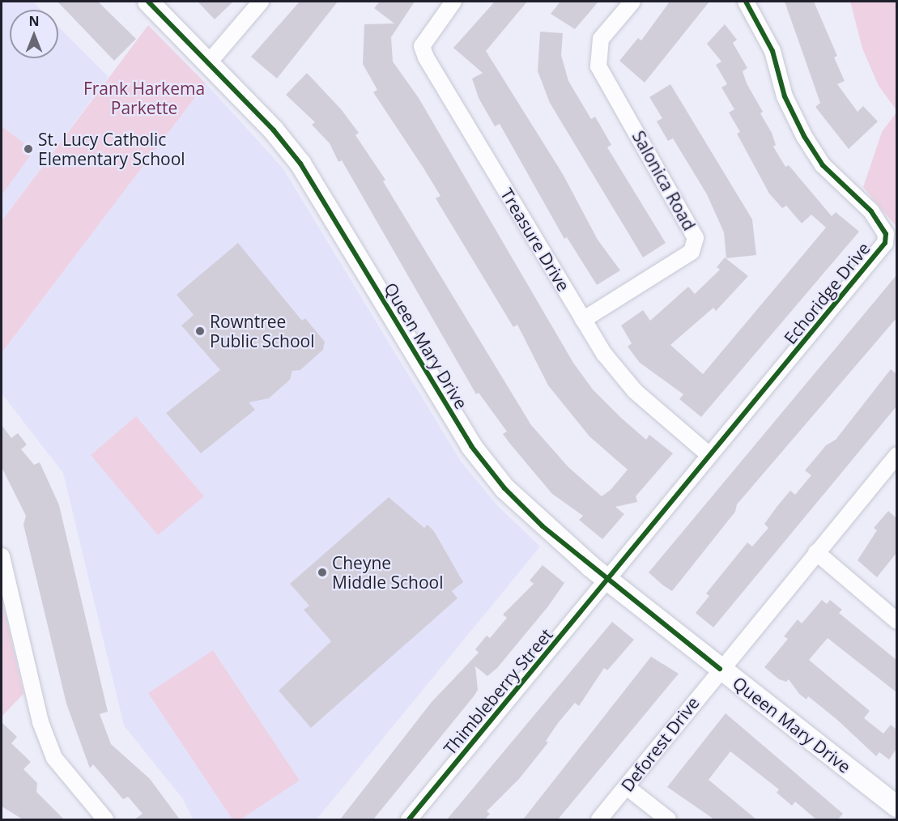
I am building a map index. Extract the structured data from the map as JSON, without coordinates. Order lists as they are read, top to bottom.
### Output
{
  "streets": {
    "street": [
      "Salonica Road",
      "Treasure Drive",
      "Echoridge Drive",
      "Queen Mary Drive",
      "Thimbleberry Street",
      "Deforest Drive"
    ]
  },
  "crossings": [
    ["Salonica Road", "Treasure Drive"],
    ["Treasure Drive", "Echoridge Drive"],
    ["Echoridge Drive", "Queen Mary Drive"],
    ["Echoridge Drive", "Thimbleberry Street"],
    ["Queen Mary Drive", "Thimbleberry Street"],
    ["Queen Mary Drive", "Deforest Drive"]
  ],
  "parks": ["Frank Harkema Parkette"],
  "places": ["St. Lucy Catholic Elementary School", "Rowntree Public School", "Cheyne Middle School"],
  "north": "top"
}
